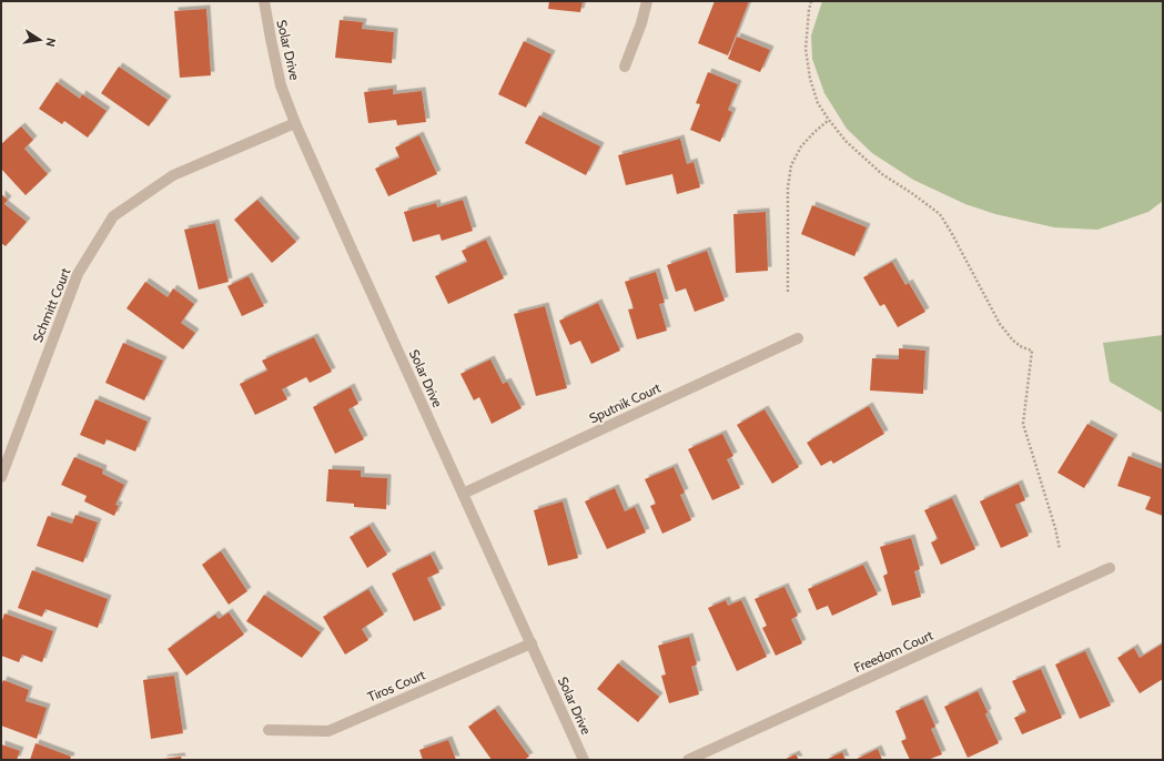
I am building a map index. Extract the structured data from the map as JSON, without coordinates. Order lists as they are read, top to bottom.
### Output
{
  "streets": {
    "street": [
      "Solar Drive",
      "Schmitt Court",
      "Sputnik Court",
      "Freedom Court",
      "Tiros Court"
    ]
  },
  "crossings": [
    ["Solar Drive", "Schmitt Court"],
    ["Solar Drive", "Sputnik Court"],
    ["Solar Drive", "Tiros Court"]
  ],
  "north": "right"
}
